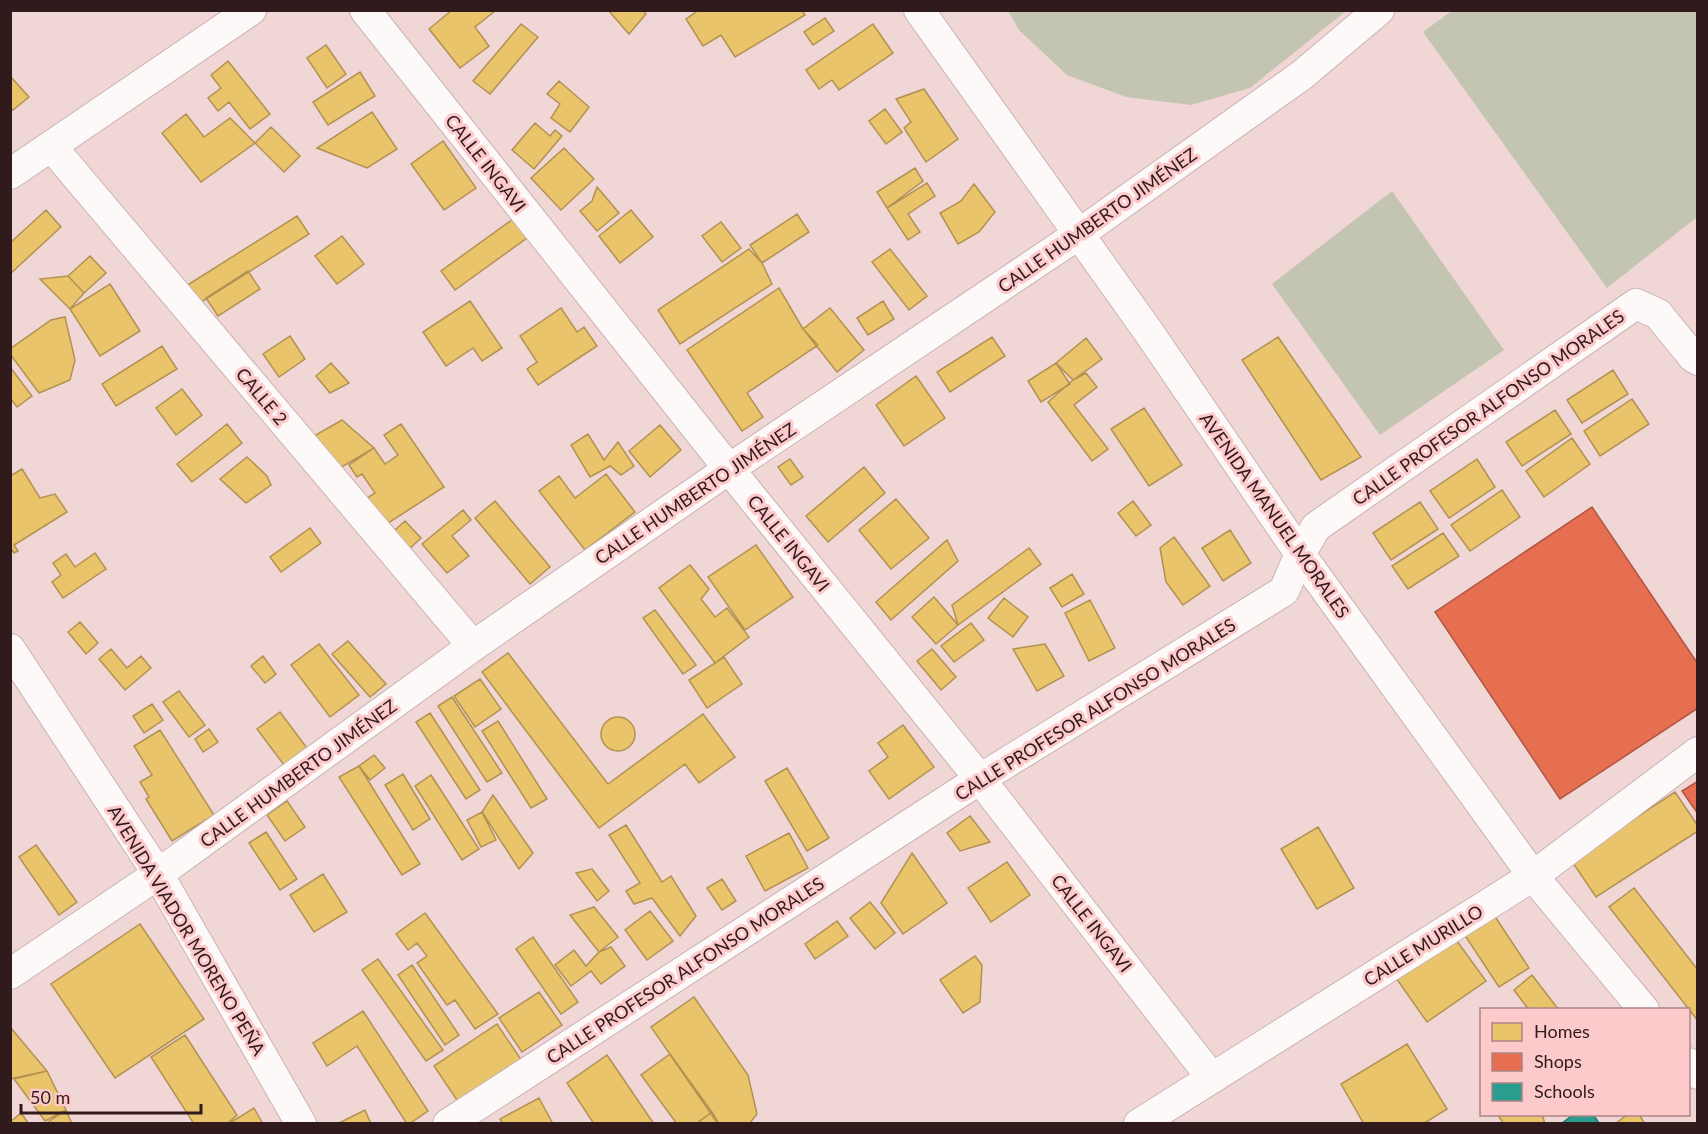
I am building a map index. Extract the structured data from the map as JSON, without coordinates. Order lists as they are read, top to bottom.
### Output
{
  "streets": {
    "street": [
      "CALLE INGAVI",
      "CALLE HUMBERTO JIMÉNEZ",
      "CALLE 2",
      "CALLE PROFESOR ALFONSO MORALES",
      "AVENIDA MANUEL MORALES",
      "AVENIDA VIADOR MORENO PEÑA",
      "CALLE MURILLO"
    ]
  },
  "crossings": [
    ["CALLE INGAVI", "CALLE HUMBERTO JIMÉNEZ"],
    ["CALLE INGAVI", "CALLE PROFESOR ALFONSO MORALES"],
    ["CALLE INGAVI", "CALLE MURILLO"],
    ["CALLE HUMBERTO JIMÉNEZ", "CALLE 2"],
    ["CALLE HUMBERTO JIMÉNEZ", "AVENIDA MANUEL MORALES"],
    ["CALLE HUMBERTO JIMÉNEZ", "AVENIDA VIADOR MORENO PEÑA"],
    ["CALLE PROFESOR ALFONSO MORALES", "AVENIDA MANUEL MORALES"],
    ["AVENIDA MANUEL MORALES", "CALLE MURILLO"]
  ],
  "legend": ["Homes", "Shops", "Schools"],
  "scale_bar": "50 m"
}
